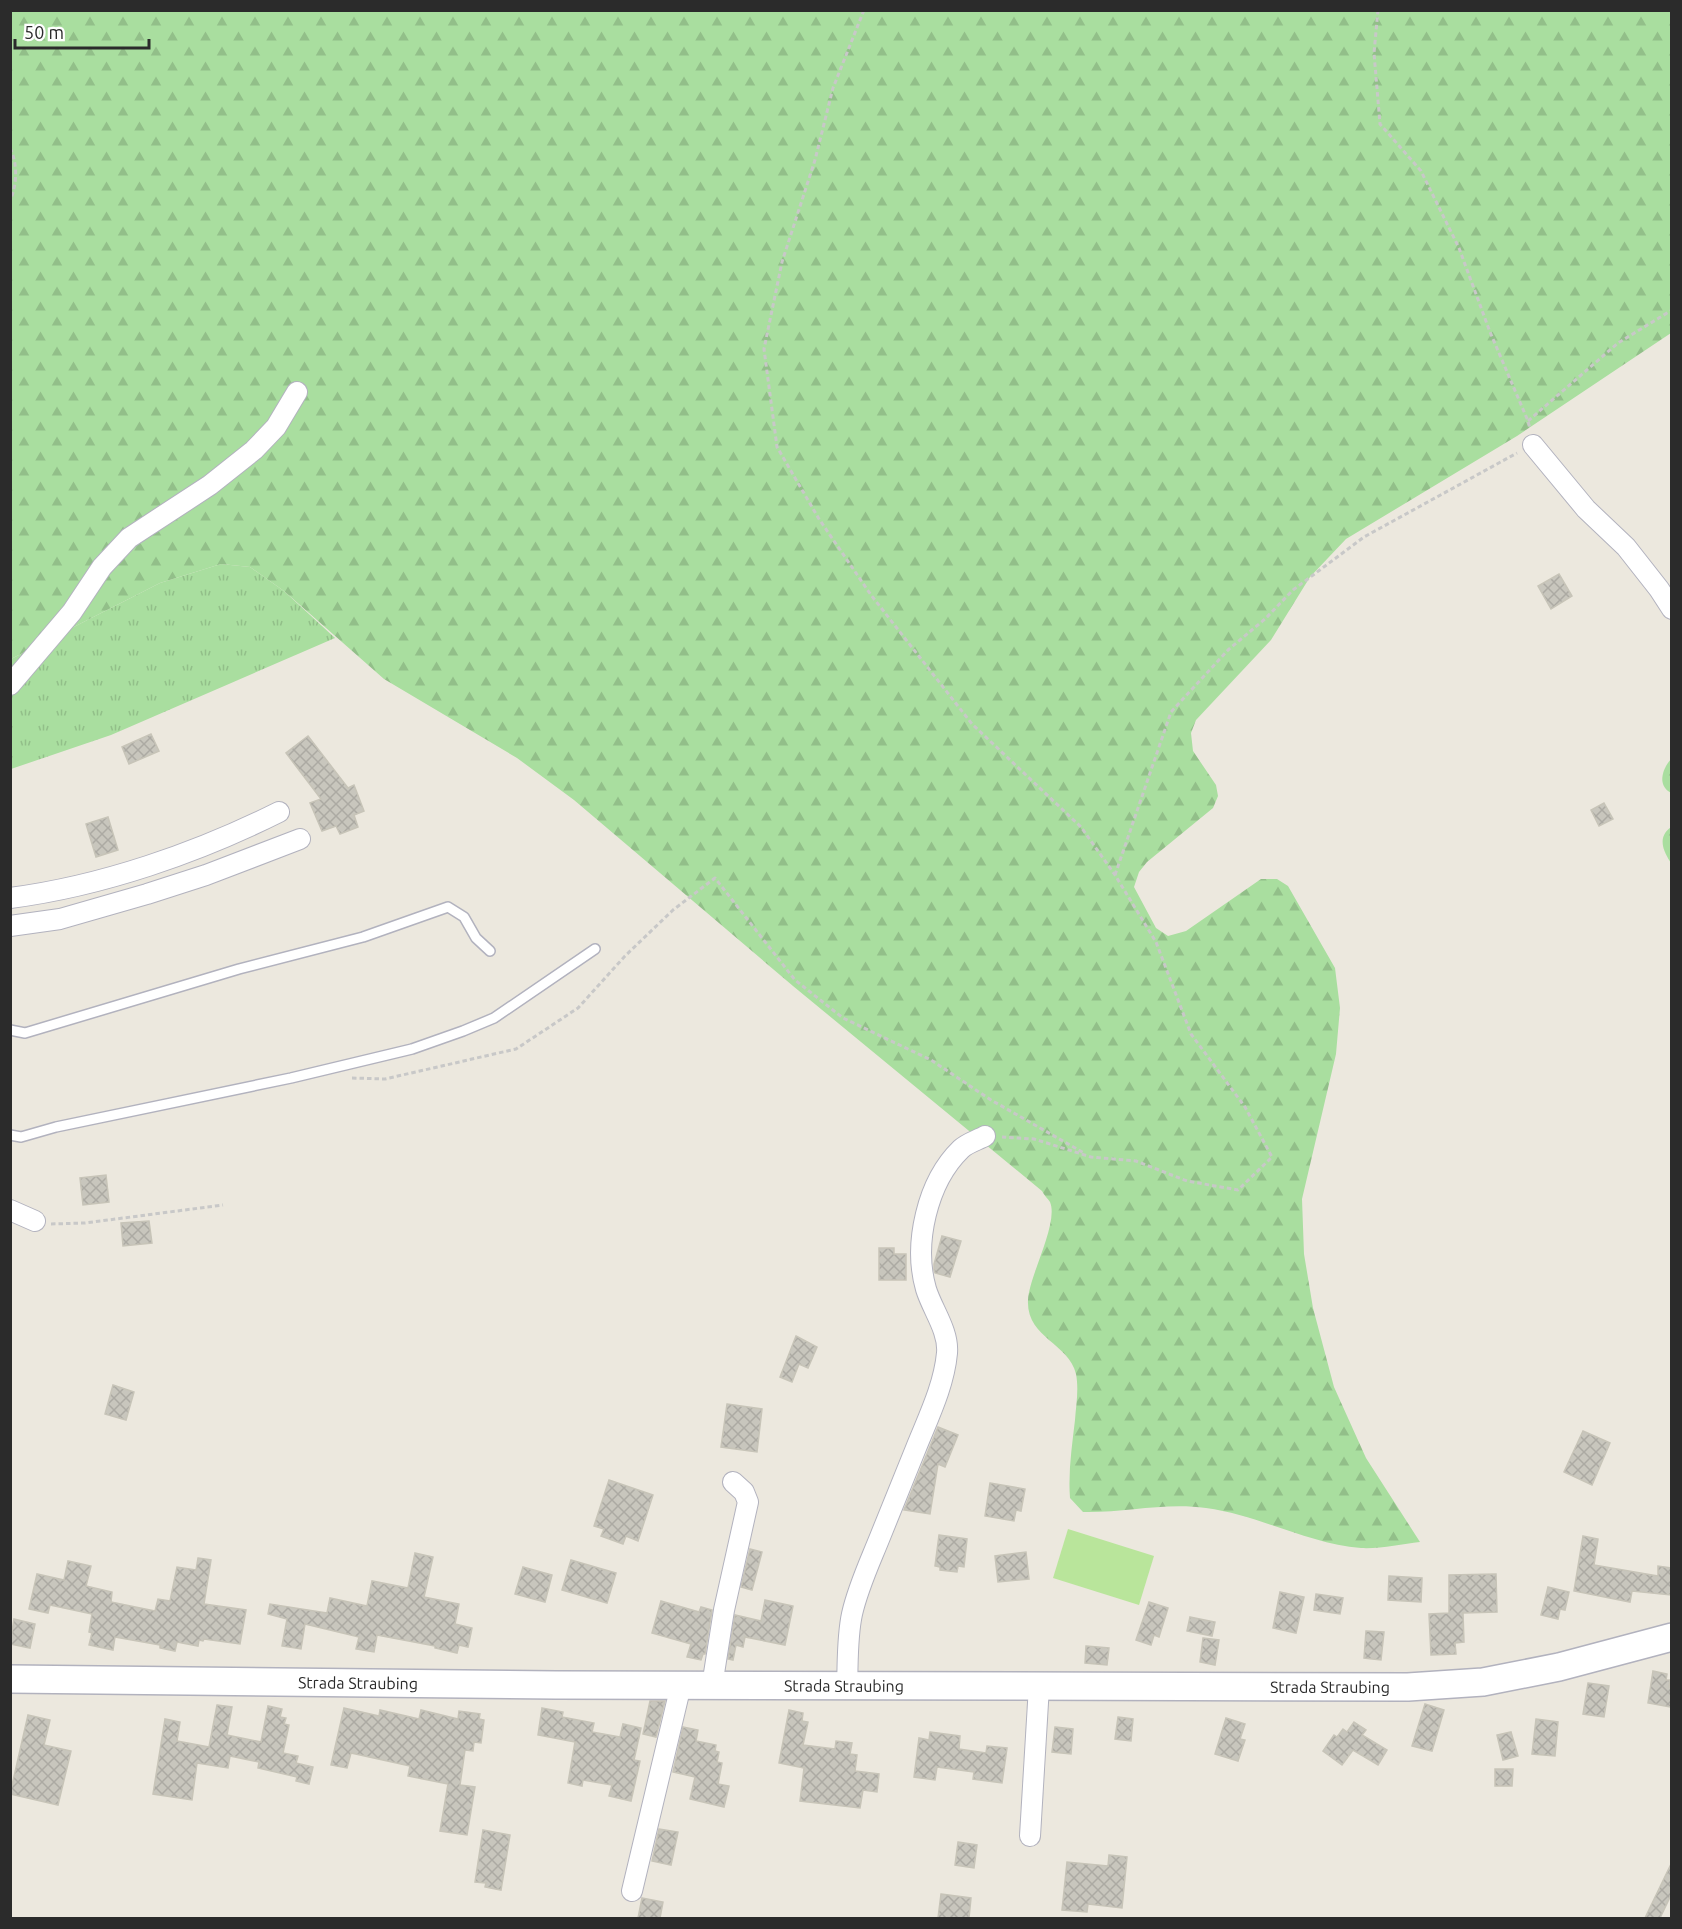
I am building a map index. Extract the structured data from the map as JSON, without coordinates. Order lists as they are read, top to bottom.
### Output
{
  "streets": {
    "main road": ["Strada Straubing"]
  },
  "scale_bar": "50 m"
}
